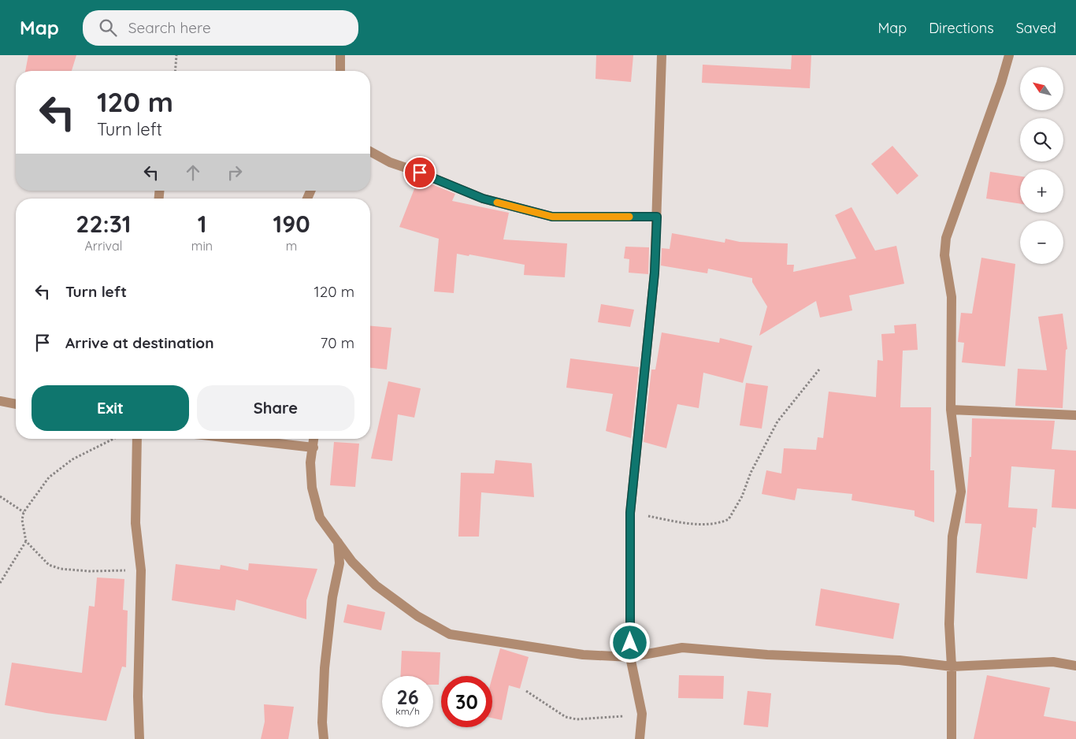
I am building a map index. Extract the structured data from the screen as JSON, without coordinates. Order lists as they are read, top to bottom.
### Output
{
  "north": "top left",
  "page": {
    "header": "Map",
    "search": "Search here",
    "nav": ["Map", "Directions", "Saved"],
    "map_buttons": ["+", "−"],
    "turn": ["120 m", "Turn left"],
    "eta": [
      "22:31",
      "Arrival",
      "1",
      "min",
      "190",
      "m"
    ],
    "list": [
      {
        "name": "Turn left",
        "value": "120 m"
      },
      {
        "name": "Arrive at destination",
        "value": "70 m"
      }
    ],
    "buttons": ["Exit", "Share"],
    "speed": "26 km/h",
    "limit": "30"
  }
}
